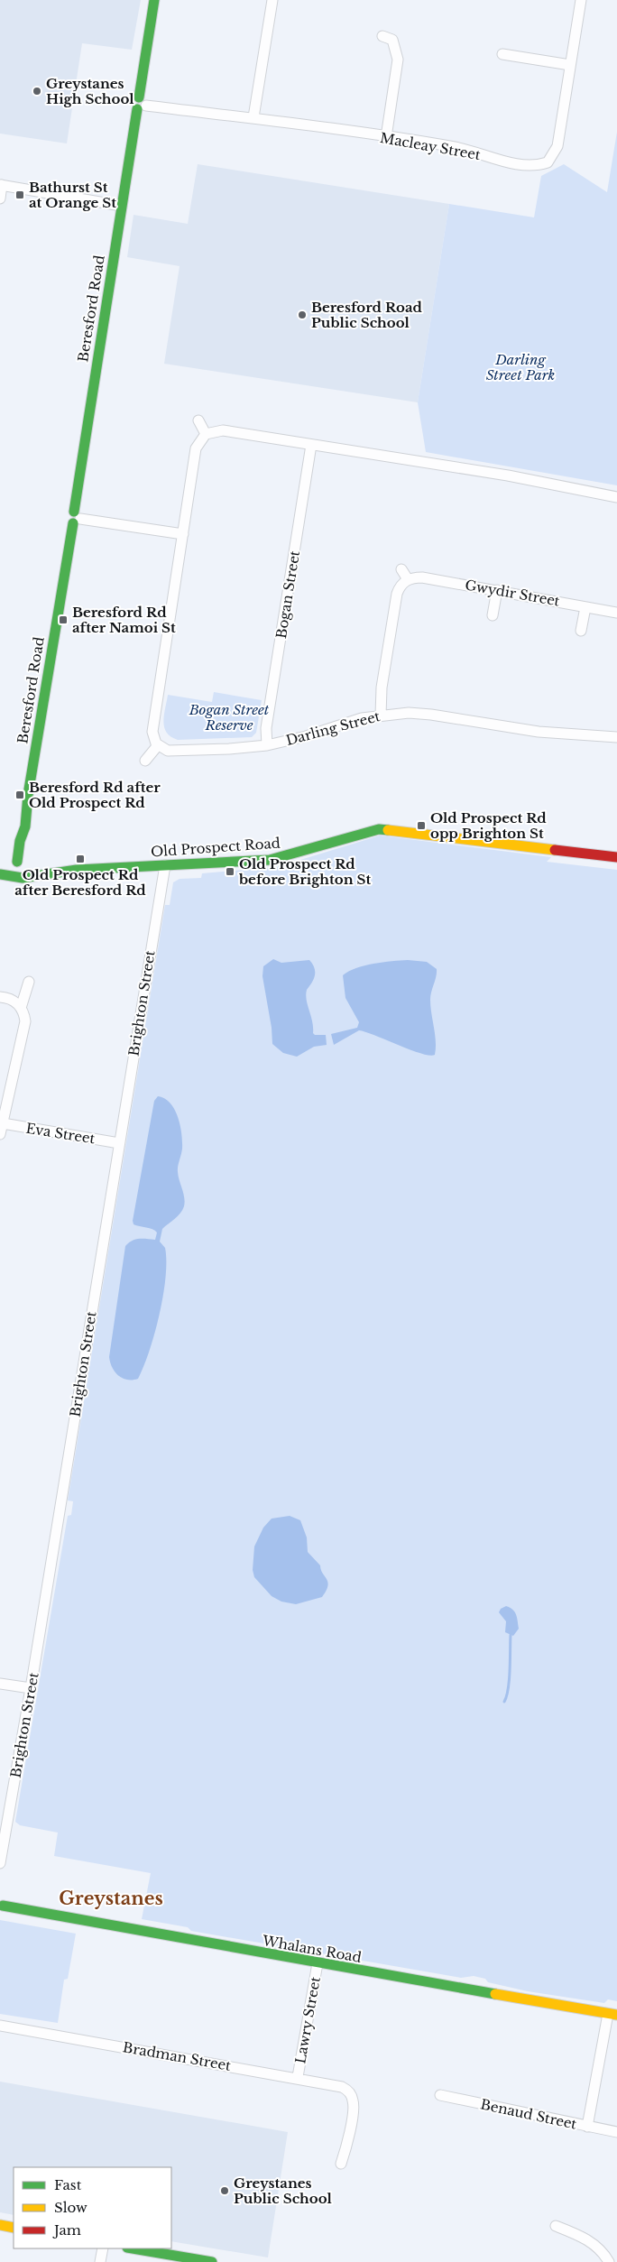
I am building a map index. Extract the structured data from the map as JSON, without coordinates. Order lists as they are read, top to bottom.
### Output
{
  "streets": {
    "street": [
      "Macleay Street",
      "Beresford Road",
      "Gwydir Street",
      "Bogan Street",
      "Darling Street",
      "Old Prospect Road",
      "Brighton Street",
      "Eva Street",
      "Whalans Road",
      "Lawry Street",
      "Bradman Street",
      "Benaud Street"
    ]
  },
  "crossings": [
    ["Macleay Street", "Beresford Road"],
    ["Beresford Road", "Old Prospect Road"],
    ["Bogan Street", "Darling Street"],
    ["Old Prospect Road", "Brighton Street"],
    ["Brighton Street", "Eva Street"],
    ["Whalans Road", "Lawry Street"],
    ["Lawry Street", "Bradman Street"]
  ],
  "districts": ["Greystanes"],
  "parks": ["Darling Street Park", "Bogan Street Reserve"],
  "places": {
    "other": ["Greystanes High School", "Beresford Road Public School", "Greystanes Public School"],
    "transit": [
      "Bathurst St at Orange St",
      "Beresford Rd after Namoi St",
      "Beresford Rd after Old Prospect Rd",
      "Old Prospect Rd opp Brighton St",
      "Old Prospect Rd after Beresford Rd",
      "Old Prospect Rd before Brighton St"
    ]
  },
  "legend": ["Fast", "Slow", "Jam"]
}
